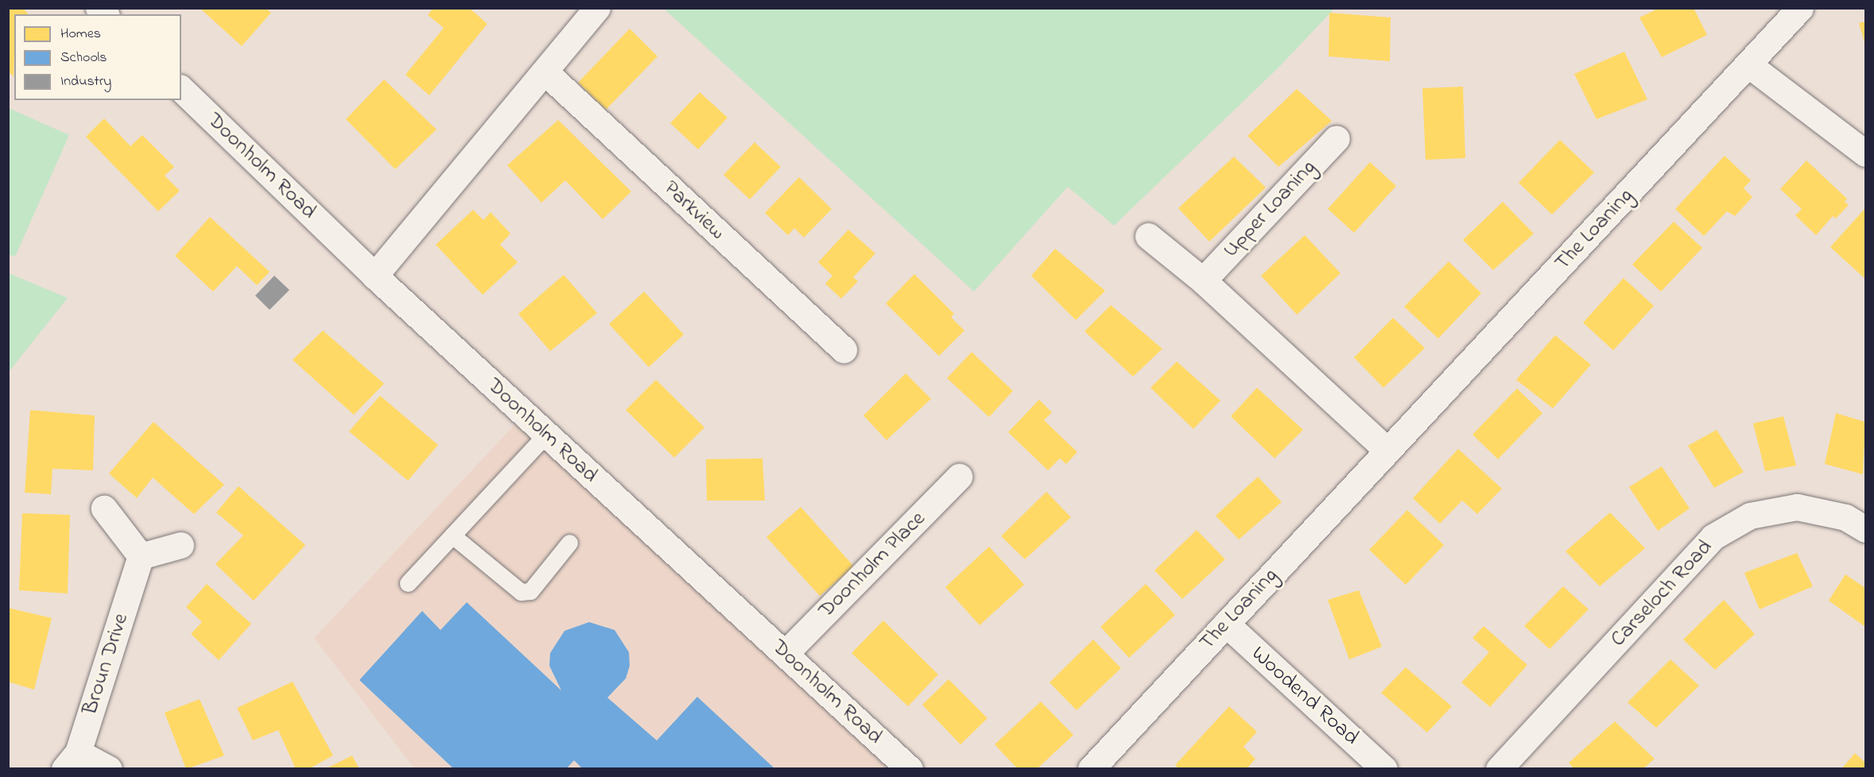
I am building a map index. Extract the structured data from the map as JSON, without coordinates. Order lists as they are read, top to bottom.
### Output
{
  "streets": {
    "street": [
      "Doonholm Road",
      "Upper Loaning",
      "Parkview",
      "The Loaning",
      "Doonholm Place",
      "Carseloch Road",
      "Broun Drive",
      "Woodend Road"
    ]
  },
  "crossings": [
    ["Doonholm Road", "Doonholm Place"],
    ["The Loaning", "Woodend Road"]
  ],
  "legend": ["Homes", "Schools", "Industry"]
}
